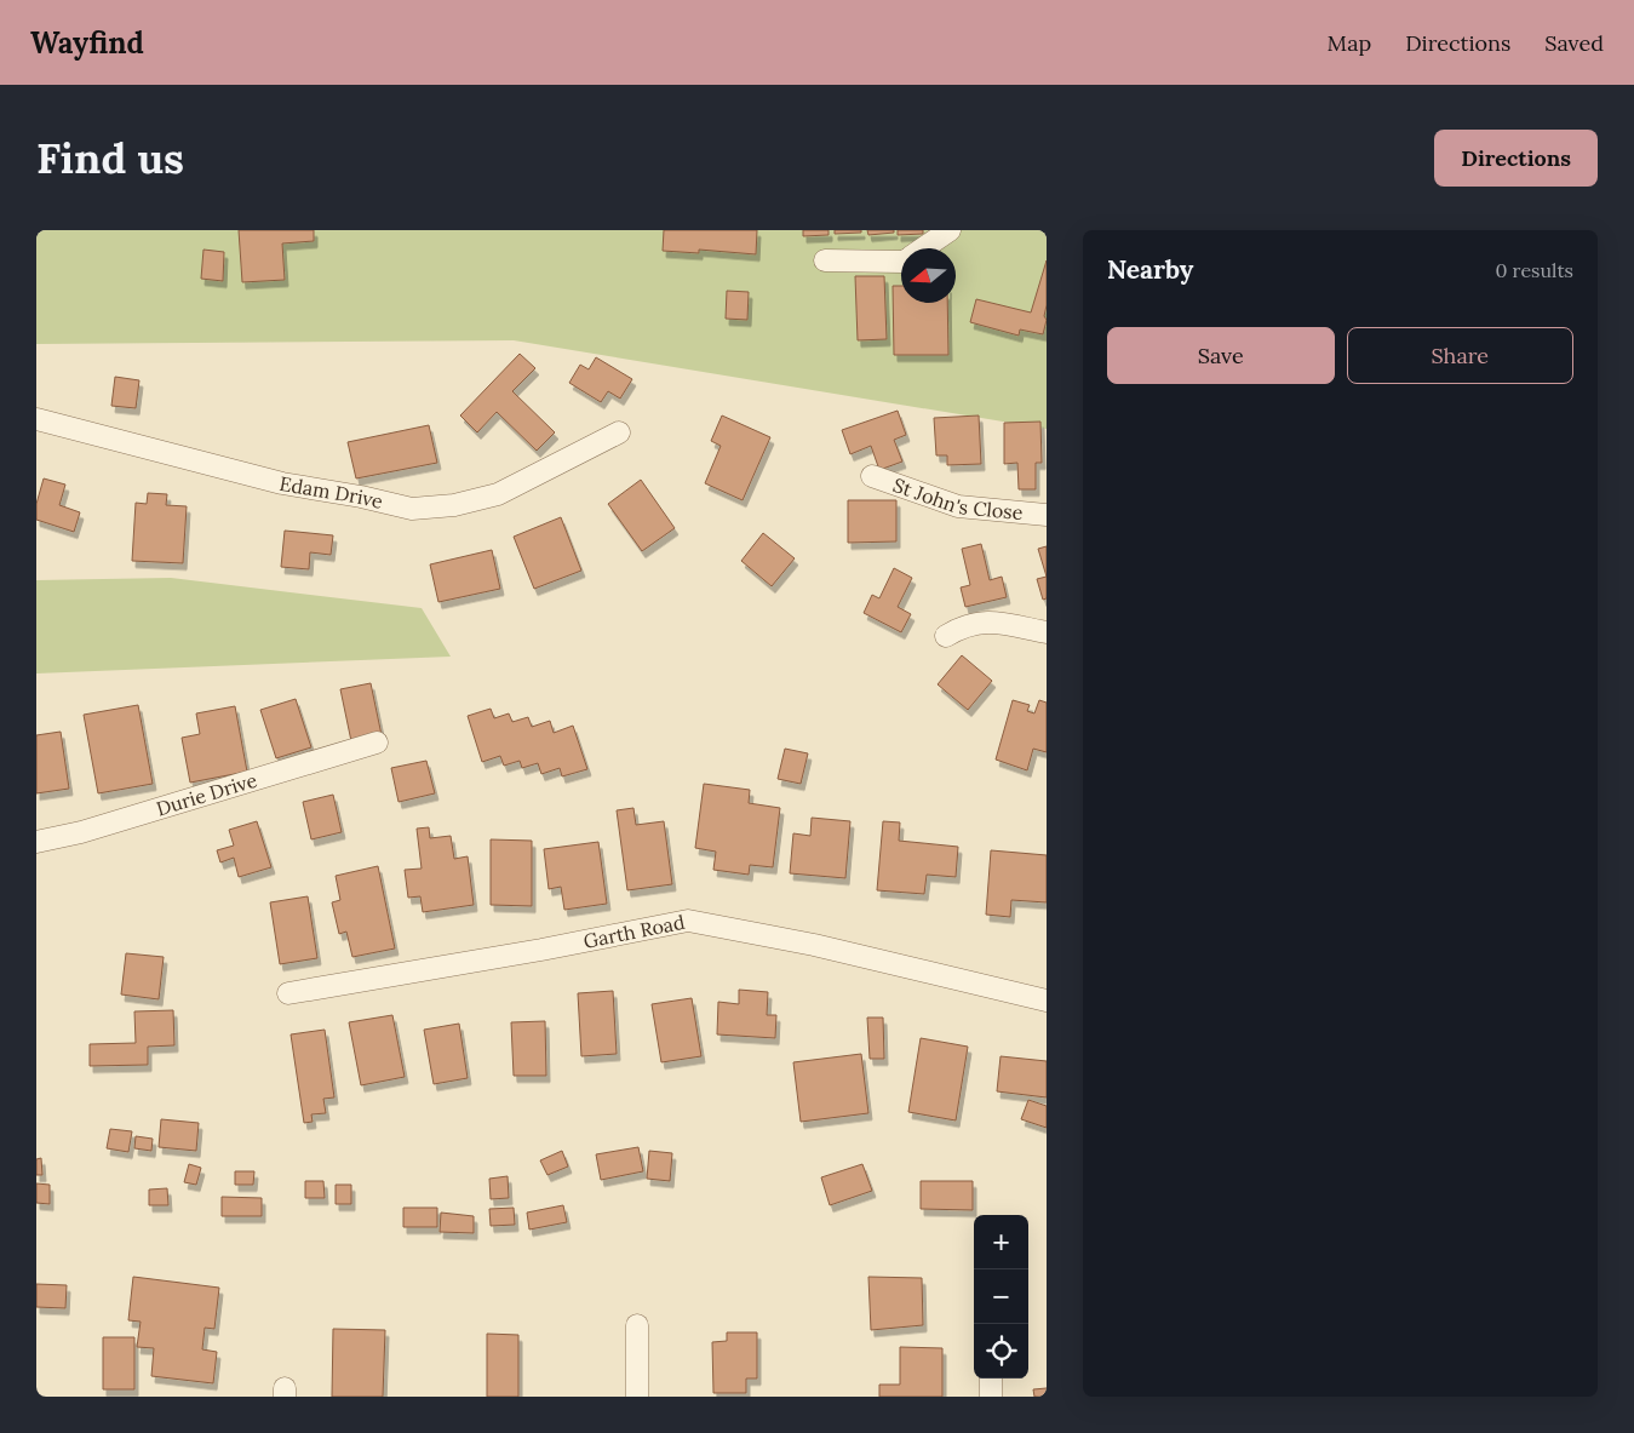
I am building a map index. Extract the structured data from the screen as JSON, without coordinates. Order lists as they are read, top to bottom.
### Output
{
  "streets": {
    "street": [
      "Edam Drive",
      "St John's Close",
      "Durie Drive",
      "Garth Road"
    ]
  },
  "north": "left",
  "page": {
    "header": "Wayfind",
    "nav": ["Map", "Directions", "Saved"],
    "buttons": [
      "Directions",
      ["Save", "Share"]
    ],
    "title": "Find us",
    "heading": ["Nearby", "0 results"],
    "map_buttons": ["+", "−"]
  }
}
